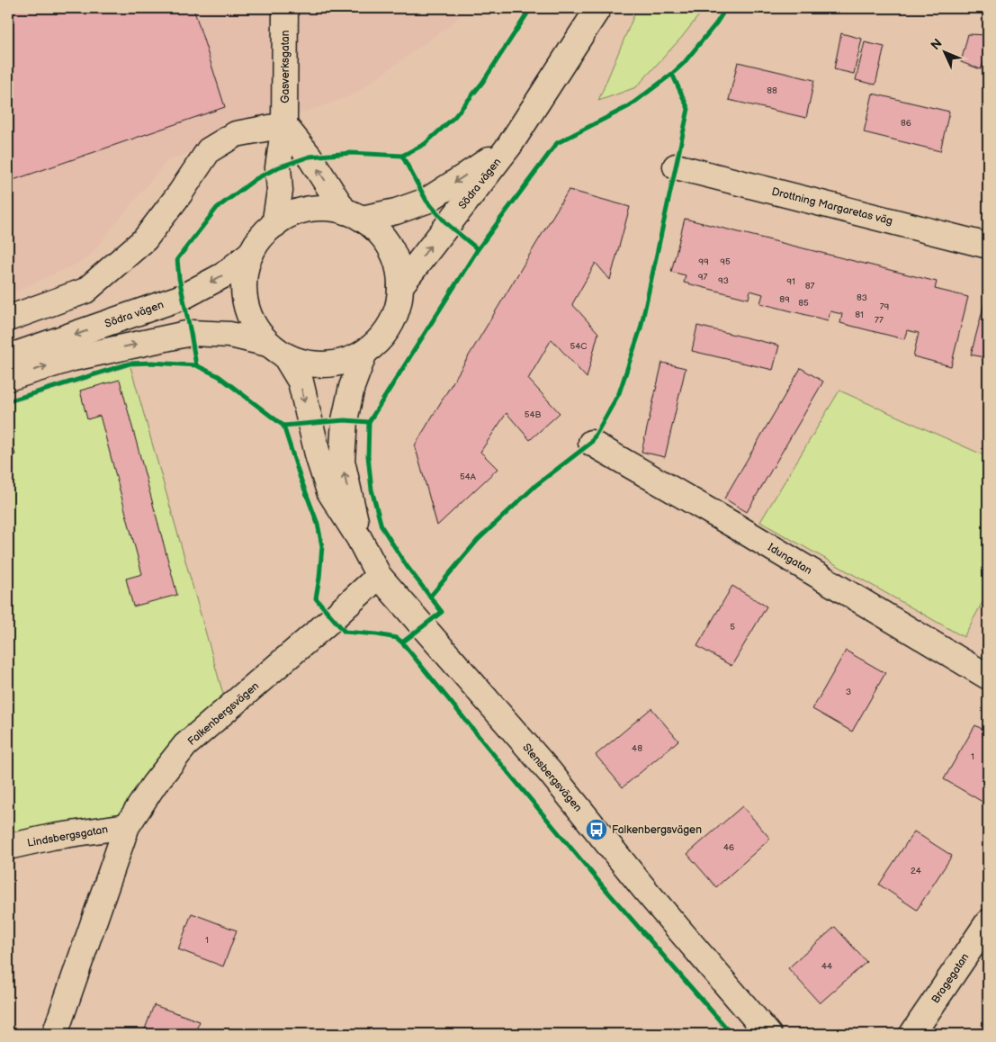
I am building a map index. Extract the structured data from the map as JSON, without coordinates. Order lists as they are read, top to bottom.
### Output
{
  "streets": {
    "street": [
      "Gasverksgatan",
      "Södra vägen",
      "Drottning Margaretas väg",
      "Idungatan",
      "Falkenbergsvägen",
      "Stensbergsvägen",
      "Lindsbergsgatan",
      "Bragegatan"
    ]
  },
  "crossings": [
    ["Gasverksgatan", "Södra vägen"],
    ["Gasverksgatan", "Stensbergsvägen"],
    ["Södra vägen", "Stensbergsvägen"],
    ["Falkenbergsvägen", "Stensbergsvägen"],
    ["Falkenbergsvägen", "Lindsbergsgatan"]
  ],
  "places": {
    "bus stop": ["Falkenbergsvägen"]
  },
  "house_numbers": [
    "88",
    "86",
    "99",
    "95",
    "97",
    "93",
    "91",
    "87",
    "83",
    "89",
    "85",
    "79",
    "81",
    "77",
    "54C",
    "54B",
    "54A",
    "5",
    "3",
    "48",
    "1",
    "46",
    "24",
    "1",
    "44"
  ],
  "north": "top left"
}
